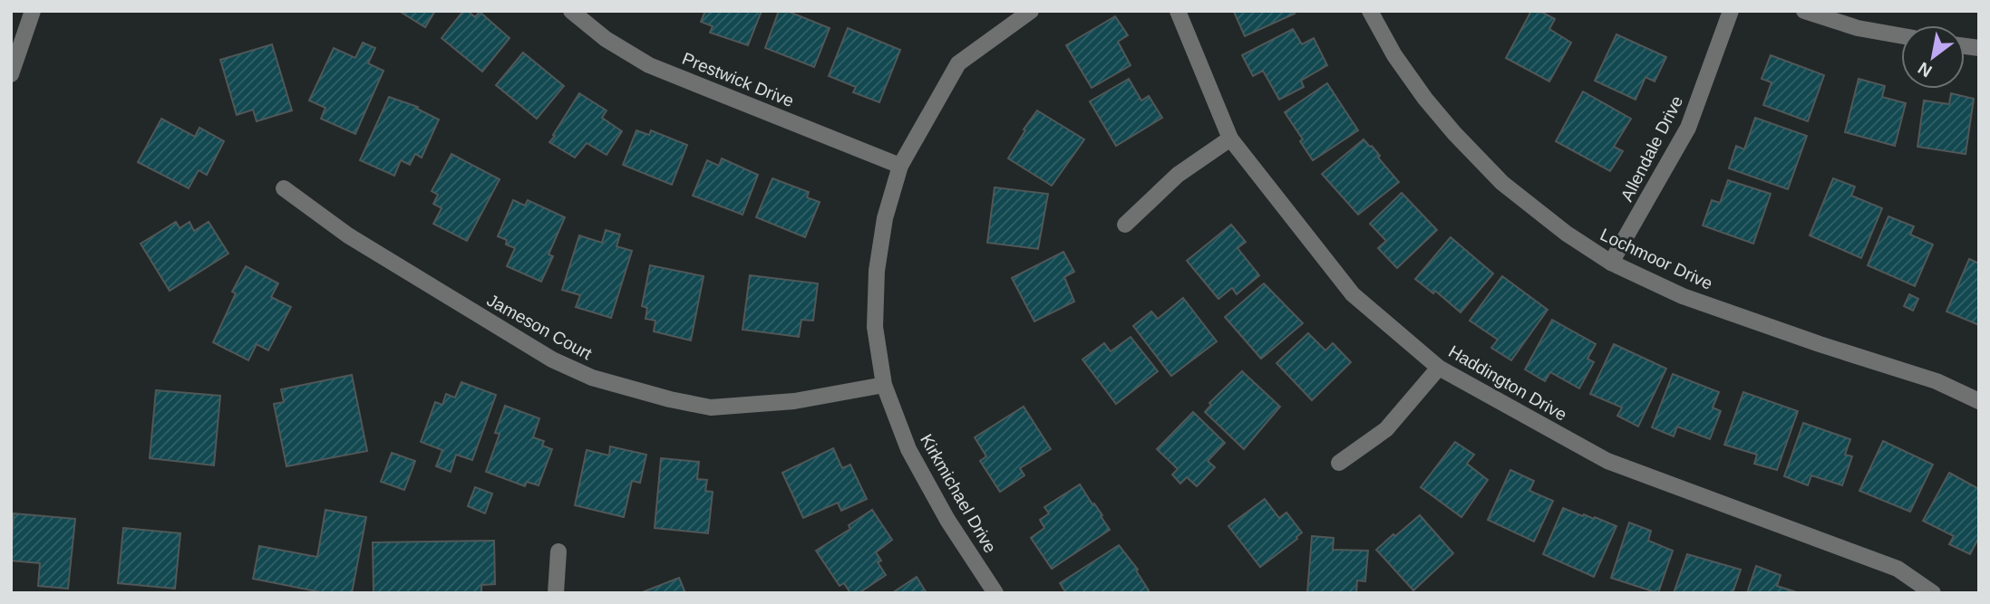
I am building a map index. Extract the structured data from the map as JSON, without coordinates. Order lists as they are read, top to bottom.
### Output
{
  "streets": {
    "street": [
      "Prestwick Drive",
      "Allendale Drive",
      "Lochmoor Drive",
      "Jameson Court",
      "Haddington Drive",
      "Kirkmichael Drive"
    ]
  },
  "crossings": [
    ["Prestwick Drive", "Kirkmichael Drive"],
    ["Allendale Drive", "Lochmoor Drive"],
    ["Jameson Court", "Kirkmichael Drive"]
  ],
  "north": "bottom left"
}
